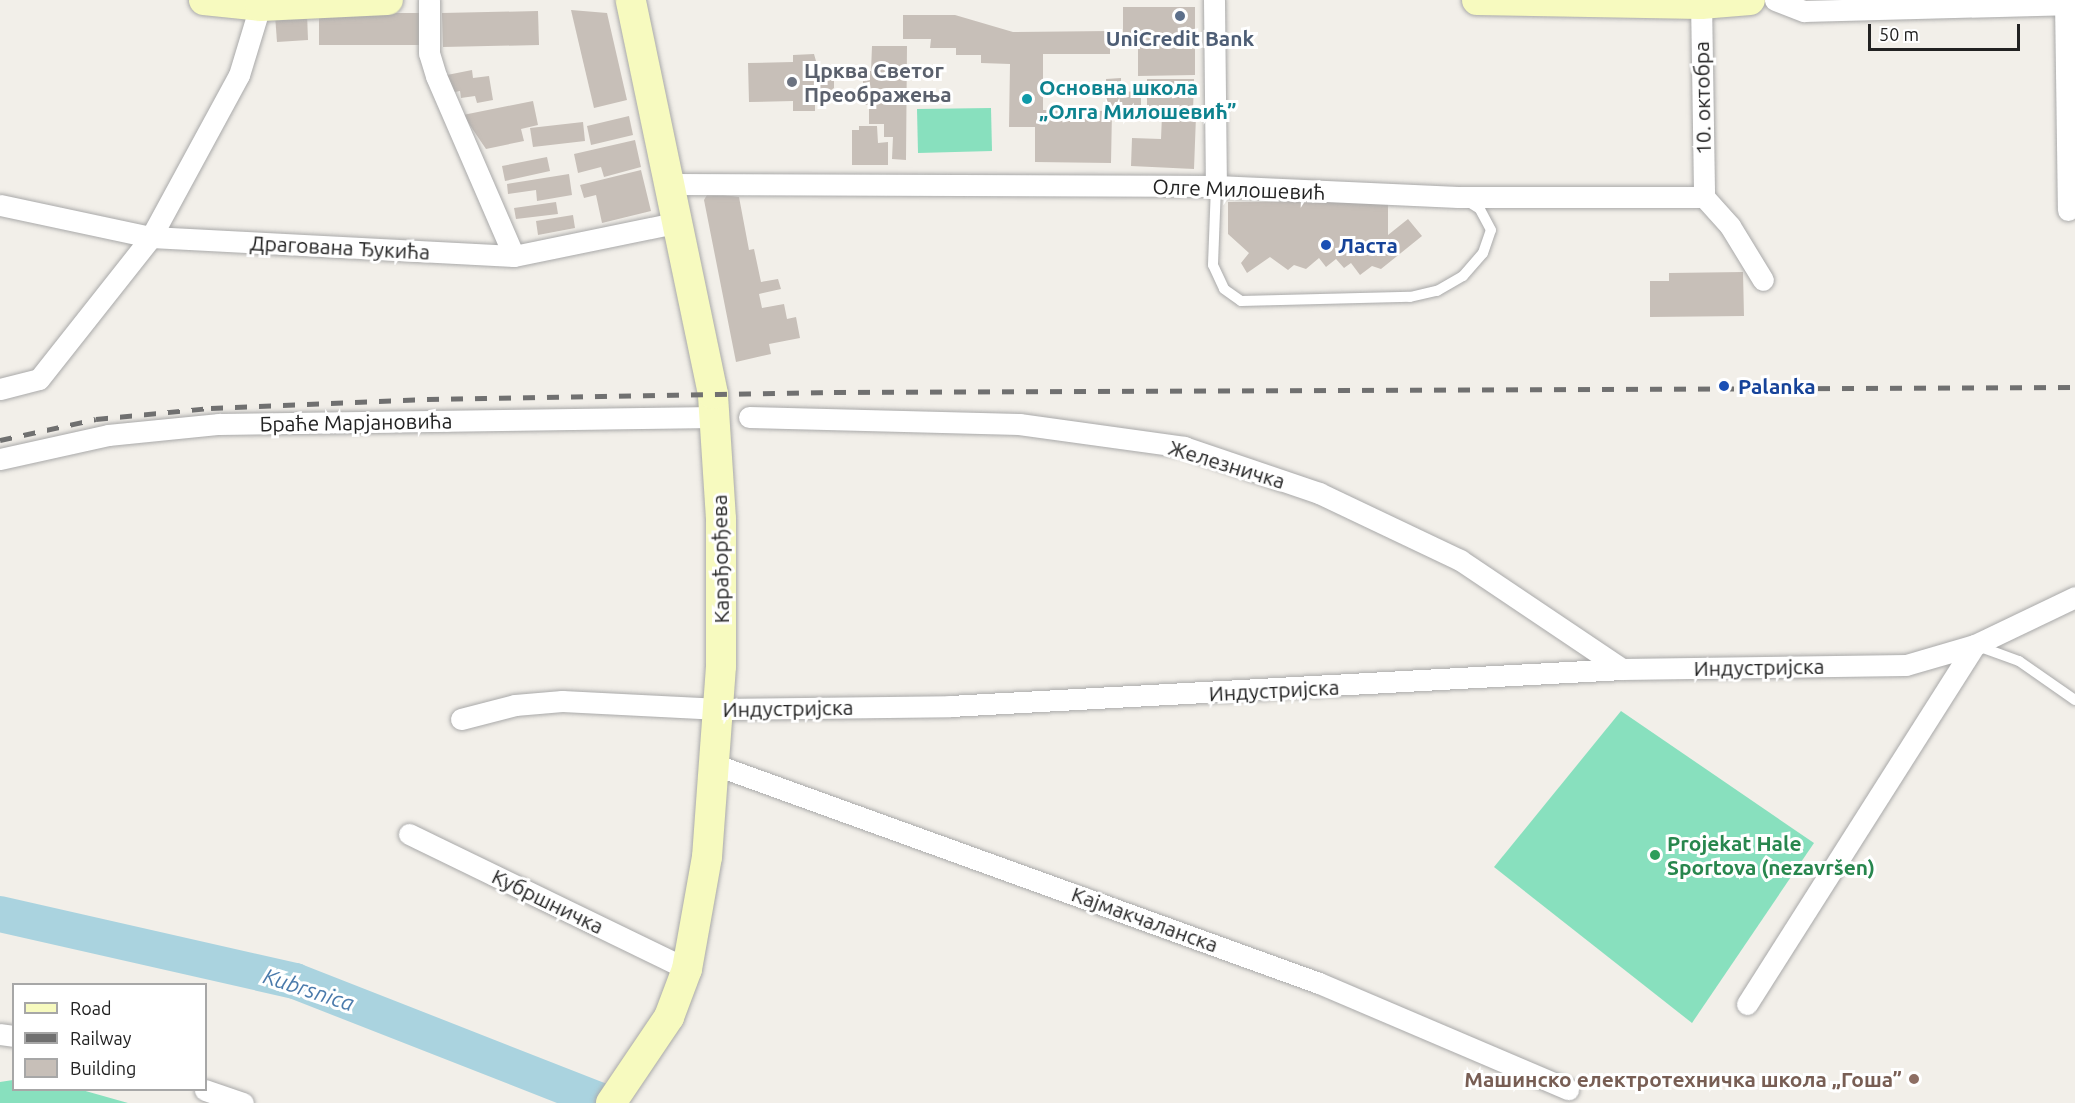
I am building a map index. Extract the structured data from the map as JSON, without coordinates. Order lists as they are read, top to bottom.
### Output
{
  "streets": {
    "main road": ["Карађорђева"],
    "street": [
      "10. октобра",
      "Олге Милошевић",
      "Драгована Ђукића",
      "Браће Марјановића",
      "Железничка",
      "Индустријска",
      "Кубршничка",
      "Кајмакчаланска"
    ]
  },
  "crossings": [
    ["10. октобра", "Олге Милошевић"],
    ["Олге Милошевић", "Карађорђева"],
    ["Драгована Ђукића", "Карађорђева"],
    ["Браће Марјановића", "Карађорђева"],
    ["Железничка", "Индустријска"],
    ["Карађорђева", "Индустријска"],
    ["Карађорђева", "Кубршничка"],
    ["Карађорђева", "Кајмакчаланска"]
  ],
  "water": ["Kubrsnica"],
  "places": [
    "UniCredit Bank",
    "Црква Светог Преображења",
    "Основна школа „Олга Милошевић”",
    "Ласта",
    "Palanka",
    "Projekat Hale Sportova (nezavršen)",
    "Машинско електротехничка школа „Гоша”"
  ],
  "legend": ["Road", "Railway", "Building"],
  "scale_bar": "50 m"
}
